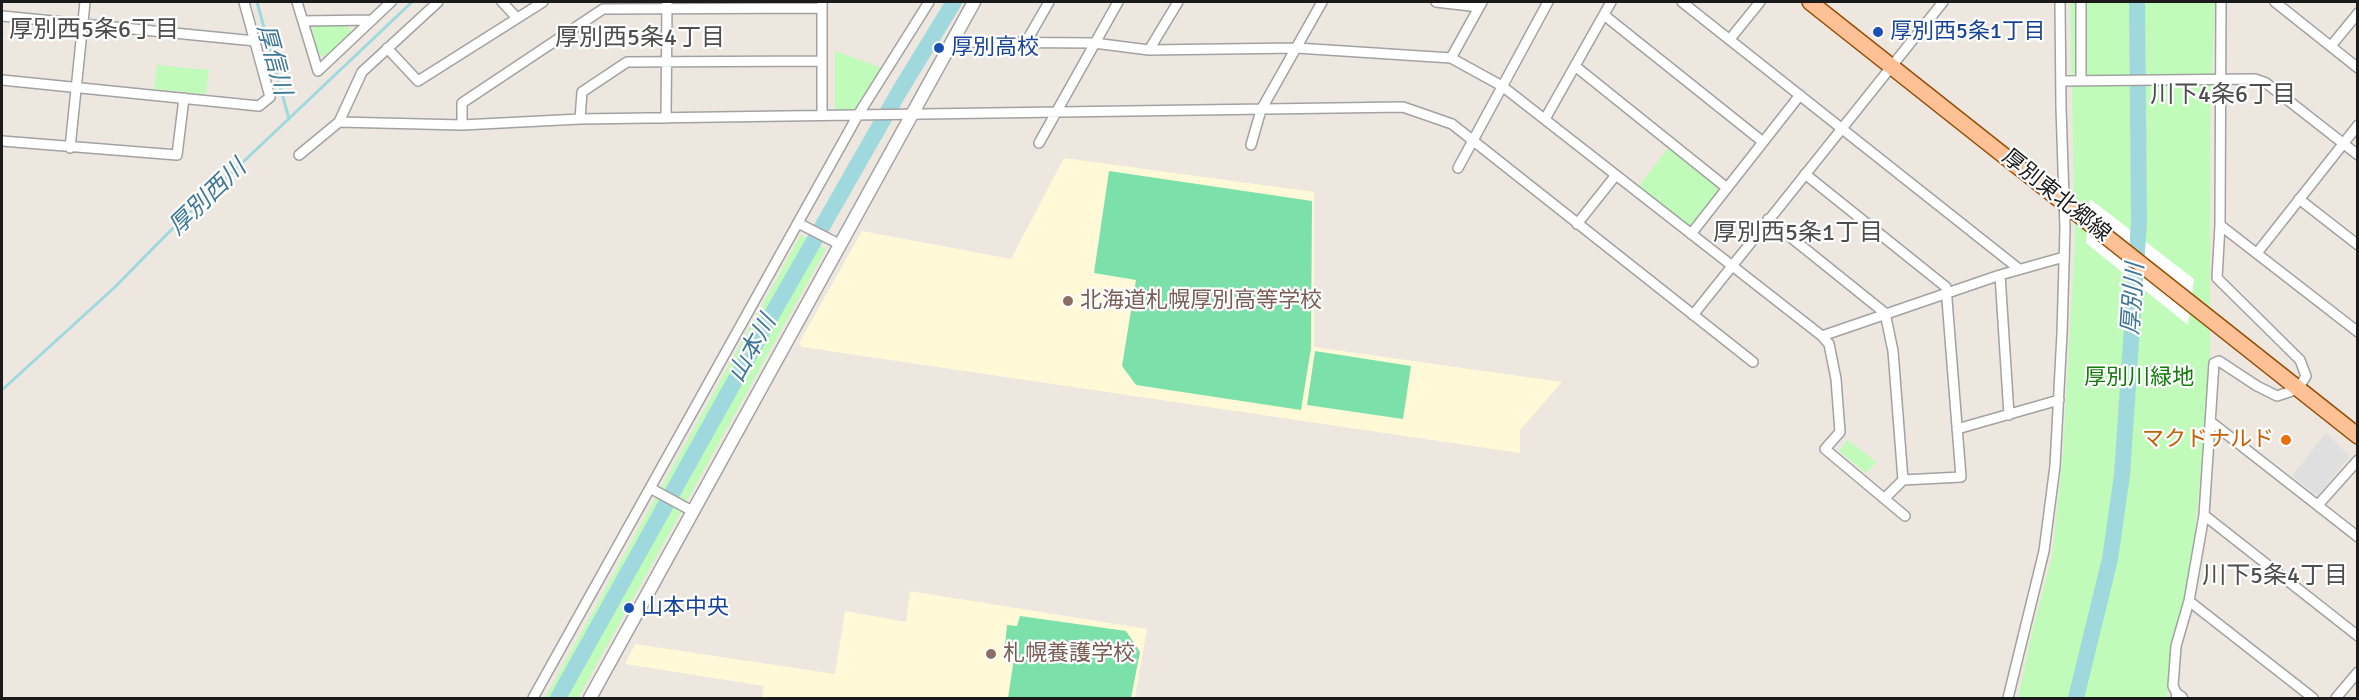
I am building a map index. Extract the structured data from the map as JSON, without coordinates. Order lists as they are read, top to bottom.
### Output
{
  "streets": {
    "main road": ["厚別東北郷線"]
  },
  "districts": [
    "厚別西5条6丁目",
    "厚別西5条4丁目",
    "川下4条6丁目",
    "厚別西5条1丁目",
    "川下5条4丁目"
  ],
  "water": [
    "厚信川",
    "厚別西川",
    "厚別川",
    "山本川"
  ],
  "parks": ["厚別川緑地"],
  "places": [
    "厚別西5条1丁目",
    "厚別高校",
    "北海道札幌厚別高等学校",
    "マクドナルド",
    "山本中央",
    "札幌養護学校"
  ]
}
